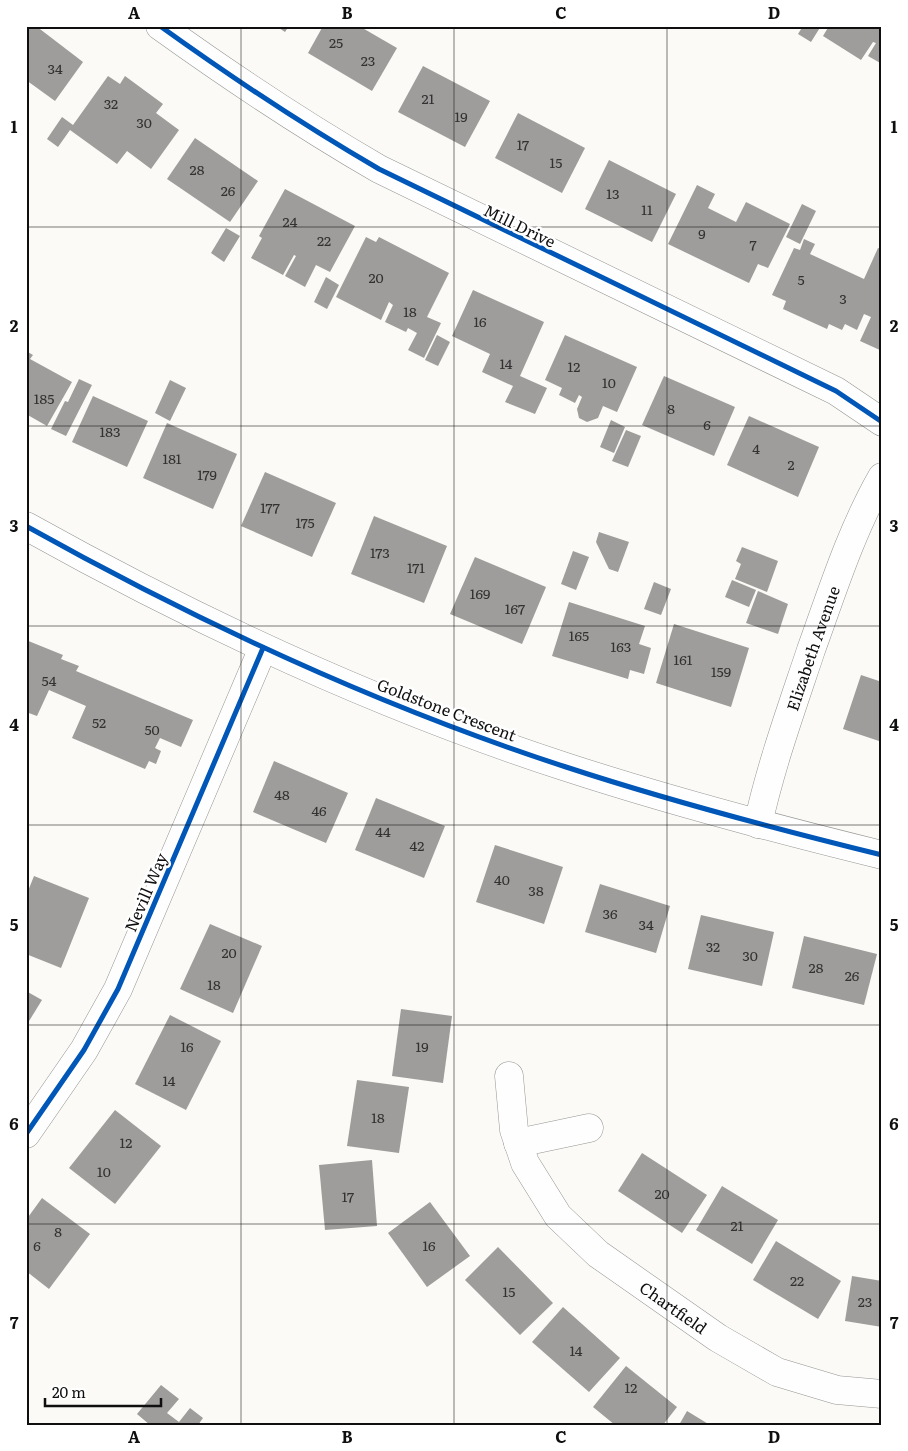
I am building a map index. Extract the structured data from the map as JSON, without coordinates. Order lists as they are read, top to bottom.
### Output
{
  "streets": {
    "street": [
      "Mill Drive",
      "Elizabeth Avenue",
      "Goldstone Crescent",
      "Nevill Way",
      "Chartfield"
    ]
  },
  "crossings": [
    ["Elizabeth Avenue", "Goldstone Crescent"],
    ["Goldstone Crescent", "Nevill Way"]
  ],
  "house_numbers": [
    "25",
    "23",
    "34",
    "21",
    "32",
    "19",
    "30",
    "17",
    "15",
    "28",
    "26",
    "13",
    "11",
    "24",
    "9",
    "22",
    "7",
    "20",
    "5",
    "3",
    "18",
    "16",
    "14",
    "12",
    "10",
    "185",
    "8",
    "6",
    "183",
    "4",
    "181",
    "2",
    "179",
    "177",
    "175",
    "173",
    "171",
    "169",
    "167",
    "165",
    "163",
    "161",
    "159",
    "54",
    "52",
    "50",
    "48",
    "46",
    "44",
    "42",
    "40",
    "38",
    "36",
    "34",
    "32",
    "20",
    "30",
    "28",
    "26",
    "18",
    "16",
    "19",
    "14",
    "18",
    "12",
    "10",
    "20",
    "17",
    "21",
    "8",
    "6",
    "16",
    "22",
    "15",
    "23",
    "14",
    "12"
  ],
  "scale_bar": "20 m",
  "grid": {
    "columns": [
      "A",
      "B",
      "C",
      "D"
    ],
    "rows": [
      "1",
      "2",
      "3",
      "4",
      "5",
      "6",
      "7"
    ]
  }
}
